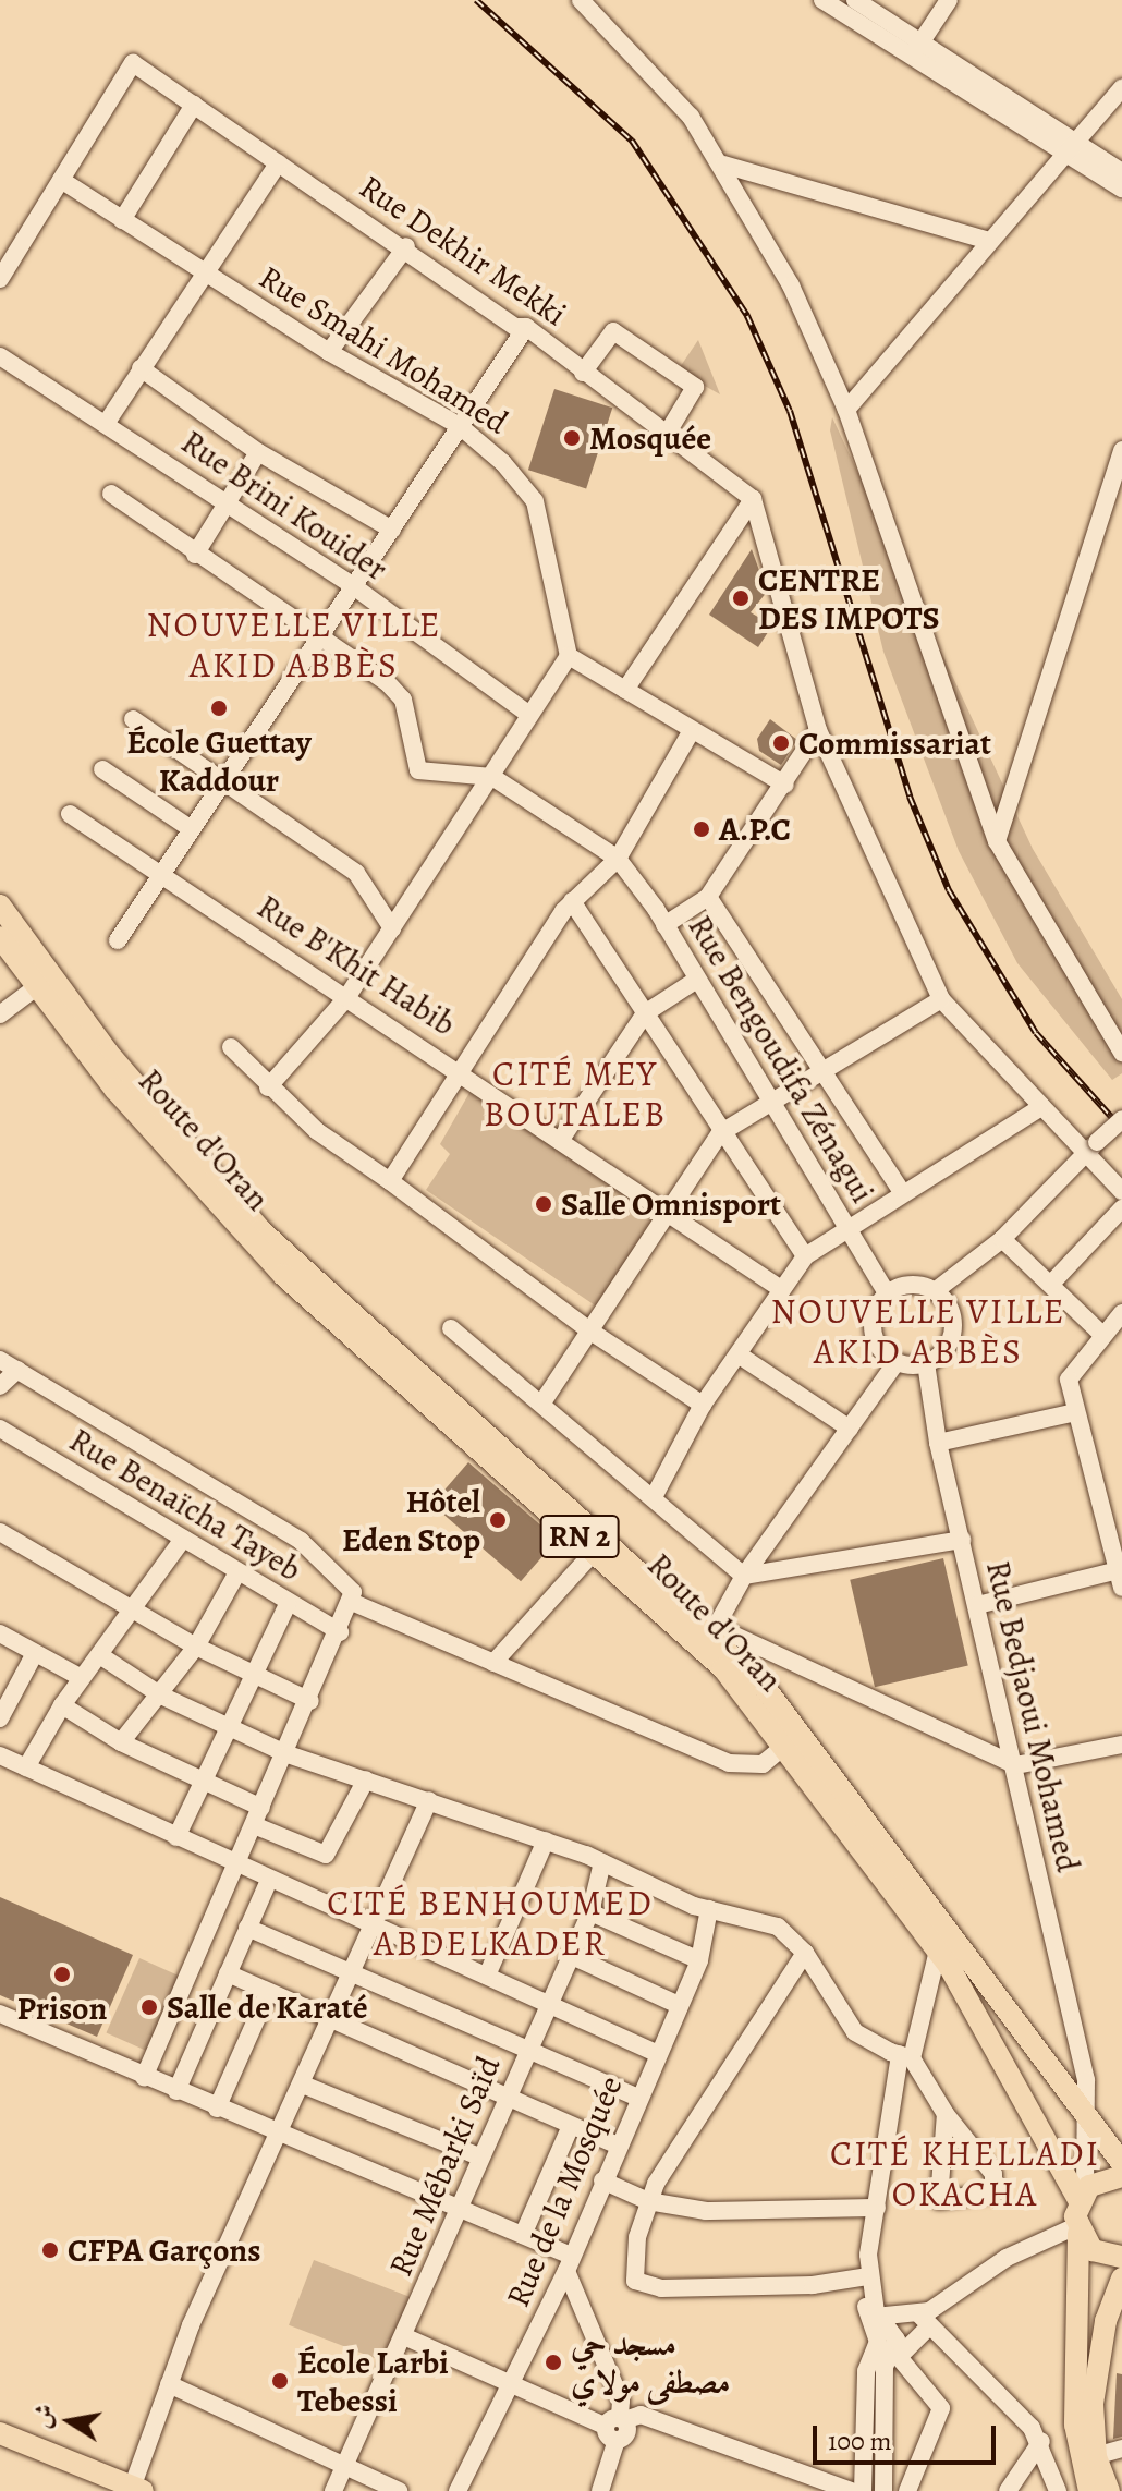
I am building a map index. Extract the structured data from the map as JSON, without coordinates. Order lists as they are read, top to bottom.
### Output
{
  "streets": {
    "main road": ["Route d'Oran", "RN 2"],
    "street": [
      "Rue Dekhir Mekki",
      "Rue Smahi Mohamed",
      "Rue Brini Kouider",
      "Rue B'Khit Habib",
      "Rue Bengoudifa Zénagui",
      "Rue Benaïcha Tayeb",
      "Rue Bedjaoui Mohamed",
      "Rue Mébarki Saïd",
      "Rue de la Mosquée"
    ]
  },
  "crossings": [
    ["Rue Dekhir Mekki", "Rue Smahi Mohamed"],
    ["Rue Bengoudifa Zénagui", "Rue Bedjaoui Mohamed"],
    ["Route d'Oran", "RN 2"],
    ["Route d'Oran", "Rue Bedjaoui Mohamed"],
    ["RN 2", "Rue Bedjaoui Mohamed"]
  ],
  "districts": [
    "NOUVELLE VILLE AKID ABBÈS",
    "CITÉ MEY BOUTALEB",
    "NOUVELLE VILLE AKID ABBÈS",
    "CITÉ BENHOUMED ABDELKADER",
    "CITÉ KHELLADI OKACHA"
  ],
  "places": [
    "Mosquée",
    "CENTRE DES IMPOTS",
    "École Guettay Kaddour",
    "Commissariat",
    "A.P.C",
    "Salle Omnisport",
    "Hôtel Eden Stop",
    "Prison",
    "Salle de Karaté",
    "CFPA Garçons",
    "مسجد حي مصطفى مولاي",
    "École Larbi Tebessi"
  ],
  "scale_bar": "100 m",
  "north": "left"
}
